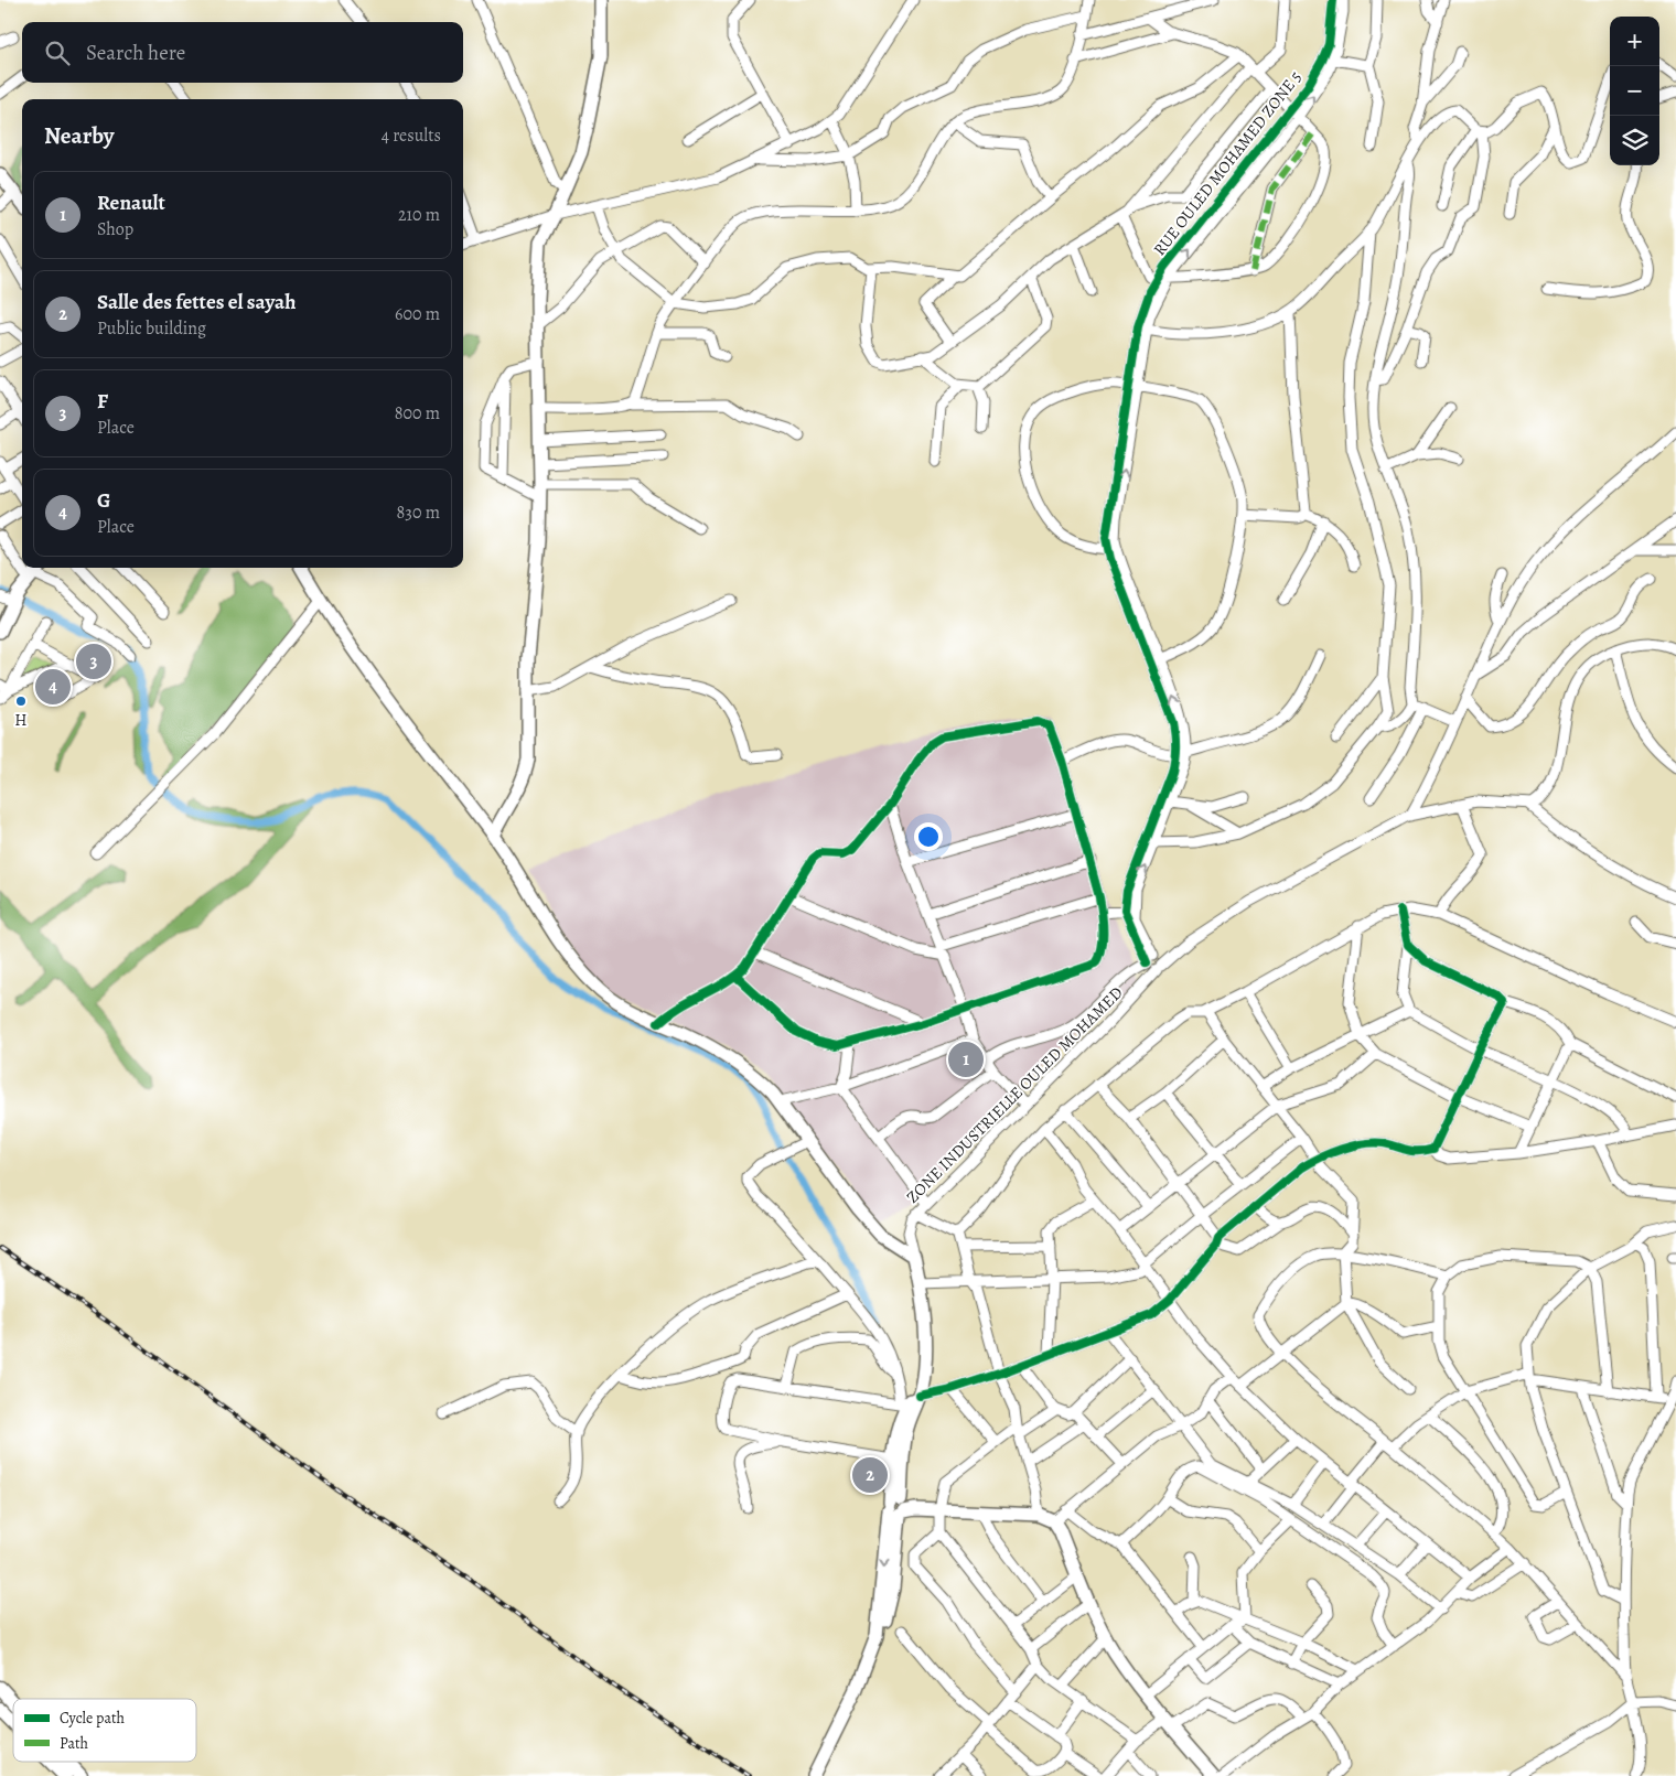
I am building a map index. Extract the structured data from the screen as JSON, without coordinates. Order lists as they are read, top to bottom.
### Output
{
  "streets": {
    "street": ["RUE OULED MOHAMED ZONE 5", "ZONE INDUSTRIELLE OULED MOHAMED"]
  },
  "places": ["H"],
  "legend": ["Cycle path", "Path"],
  "page": {
    "map_buttons": ["+", "−"],
    "search": "Search here",
    "heading": ["Nearby", "4 results"],
    "list": [
      {
        "mark": "1",
        "name": "Renault",
        "note": "Shop",
        "value": "210 m"
      },
      {
        "mark": "2",
        "name": "Salle des fettes el sayah",
        "note": "Public building",
        "value": "600 m"
      },
      {
        "mark": "3",
        "name": "F",
        "note": "Place",
        "value": "800 m"
      },
      {
        "mark": "4",
        "name": "G",
        "note": "Place",
        "value": "830 m"
      }
    ],
    "pins": [
      "3",
      "4",
      "1",
      "2"
    ]
  }
}
